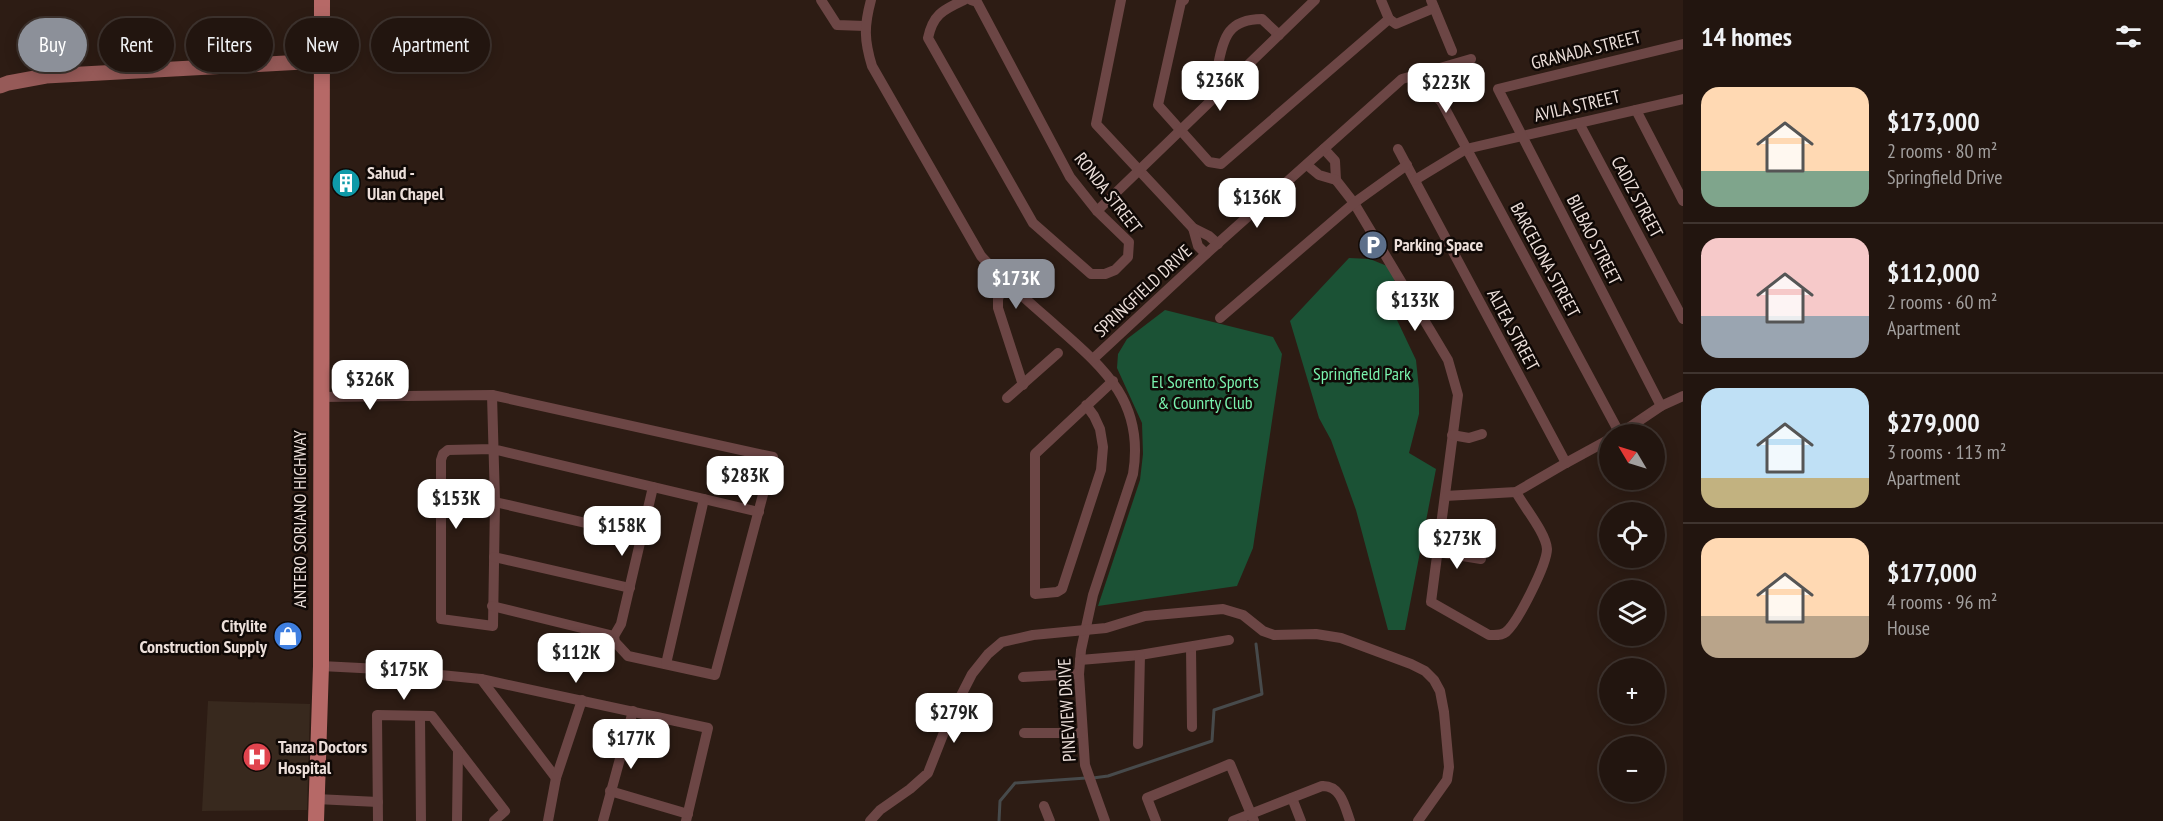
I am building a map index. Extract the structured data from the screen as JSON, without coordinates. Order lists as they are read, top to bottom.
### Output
{
  "streets": {
    "main road": ["ANTERO SORIANO HIGHWAY"],
    "street": [
      "GRANADA STREET",
      "AVILA STREET",
      "RONDA STREET",
      "CADIZ STREET",
      "BILBAO STREET",
      "BARCELONA STREET",
      "SPRINGFIELD DRIVE",
      "ALTEA STREET",
      "PINEVIEW DRIVE"
    ]
  },
  "crossings": [
    ["GRANADA STREET", "BILBAO STREET"],
    ["AVILA STREET", "CADIZ STREET"],
    ["AVILA STREET", "BILBAO STREET"],
    ["AVILA STREET", "BARCELONA STREET"],
    ["AVILA STREET", "ALTEA STREET"],
    ["BARCELONA STREET", "SPRINGFIELD DRIVE"],
    ["SPRINGFIELD DRIVE", "PINEVIEW DRIVE"]
  ],
  "parks": ["Springfield Park", "El Sorento Sports & Counrty Club"],
  "places": {
    "building": ["Sahud - Ulan Chapel"],
    "parking": ["Parking Space"],
    "shop": ["Citylite Construction Supply"],
    "hospital": ["Tanza Doctors Hospital"]
  },
  "north": "top left",
  "page": {
    "heading": "14 homes",
    "chip": [
      "Buy",
      "Rent",
      "Filters",
      "New",
      "Apartment"
    ],
    "price": [
      "$236K",
      "$223K",
      "$136K",
      "$173K",
      "$133K",
      "$326K",
      "$283K",
      "$153K",
      "$158K",
      "$273K",
      "$112K",
      "$175K",
      "$279K",
      "$177K"
    ],
    "list": [
      {
        "name": "$173,000",
        "note": "2 rooms · 80 m² · Springfield Drive"
      },
      {
        "name": "$112,000",
        "note": "2 rooms · 60 m² · Apartment"
      },
      {
        "name": "$279,000",
        "note": "3 rooms · 113 m² · Apartment"
      },
      {
        "name": "$177,000",
        "note": "4 rooms · 96 m² · House"
      }
    ],
    "map_buttons": ["+", "−"]
  }
}
